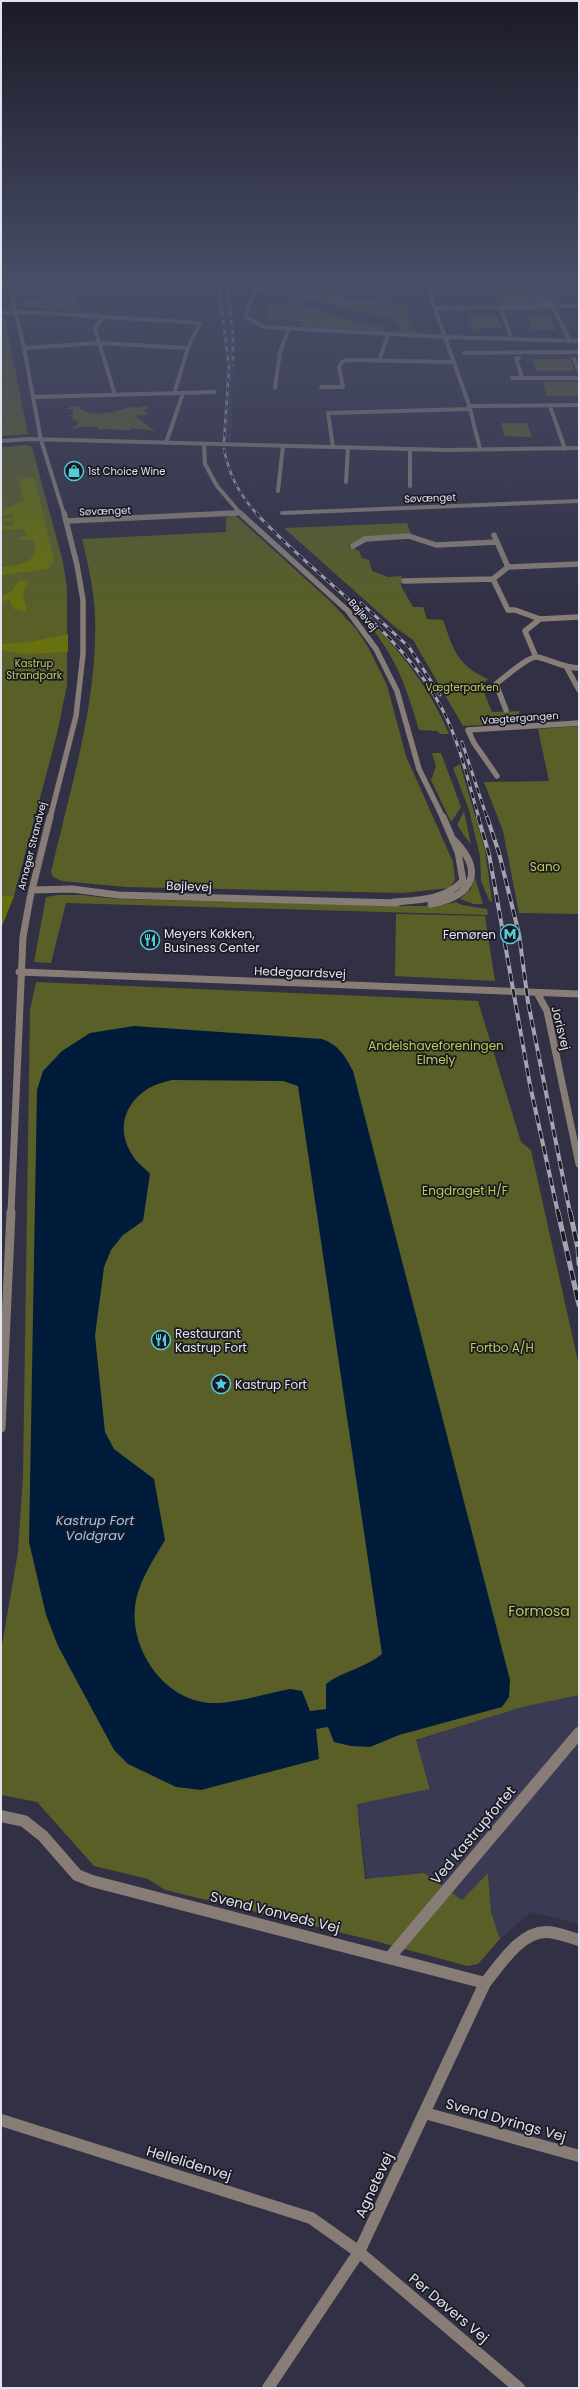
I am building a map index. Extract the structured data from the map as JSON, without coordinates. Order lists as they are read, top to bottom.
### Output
{
  "streets": {
    "street": [
      "Søvænget",
      "Bøjlevej",
      "Vægtergangen",
      "Amager Strandvej",
      "Hedegaardsvej",
      "Jorisvej",
      "Ved Kastrupfortet",
      "Svend Vonveds Vej",
      "Svend Dyrings Vej",
      "Hellelidenvej",
      "Agnetevej",
      "Per Døvers Vej"
    ]
  },
  "crossings": [
    ["Søvænget", "Bøjlevej"],
    ["Søvænget", "Amager Strandvej"],
    ["Bøjlevej", "Amager Strandvej"],
    ["Amager Strandvej", "Hedegaardsvej"],
    ["Hedegaardsvej", "Jorisvej"],
    ["Ved Kastrupfortet", "Svend Vonveds Vej"],
    ["Svend Vonveds Vej", "Agnetevej"],
    ["Svend Dyrings Vej", "Agnetevej"],
    ["Hellelidenvej", "Agnetevej"],
    ["Hellelidenvej", "Per Døvers Vej"],
    ["Agnetevej", "Per Døvers Vej"]
  ],
  "water": ["Kastrup Fort Voldgrav"],
  "parks": [
    "Kastrup Strandpark",
    "Vægterparken",
    "Sano",
    "Andelshaveforeningen Elmely",
    "Engdraget H/F",
    "Fortbo A/H",
    "Formosa"
  ],
  "places": {
    "shop": ["1st Choice Wine"],
    "metro station": ["Femøren"],
    "restaurant": ["Meyers Køkken, Business Center", "Restaurant Kastrup Fort"],
    "place": ["Kastrup Fort"]
  }
}
